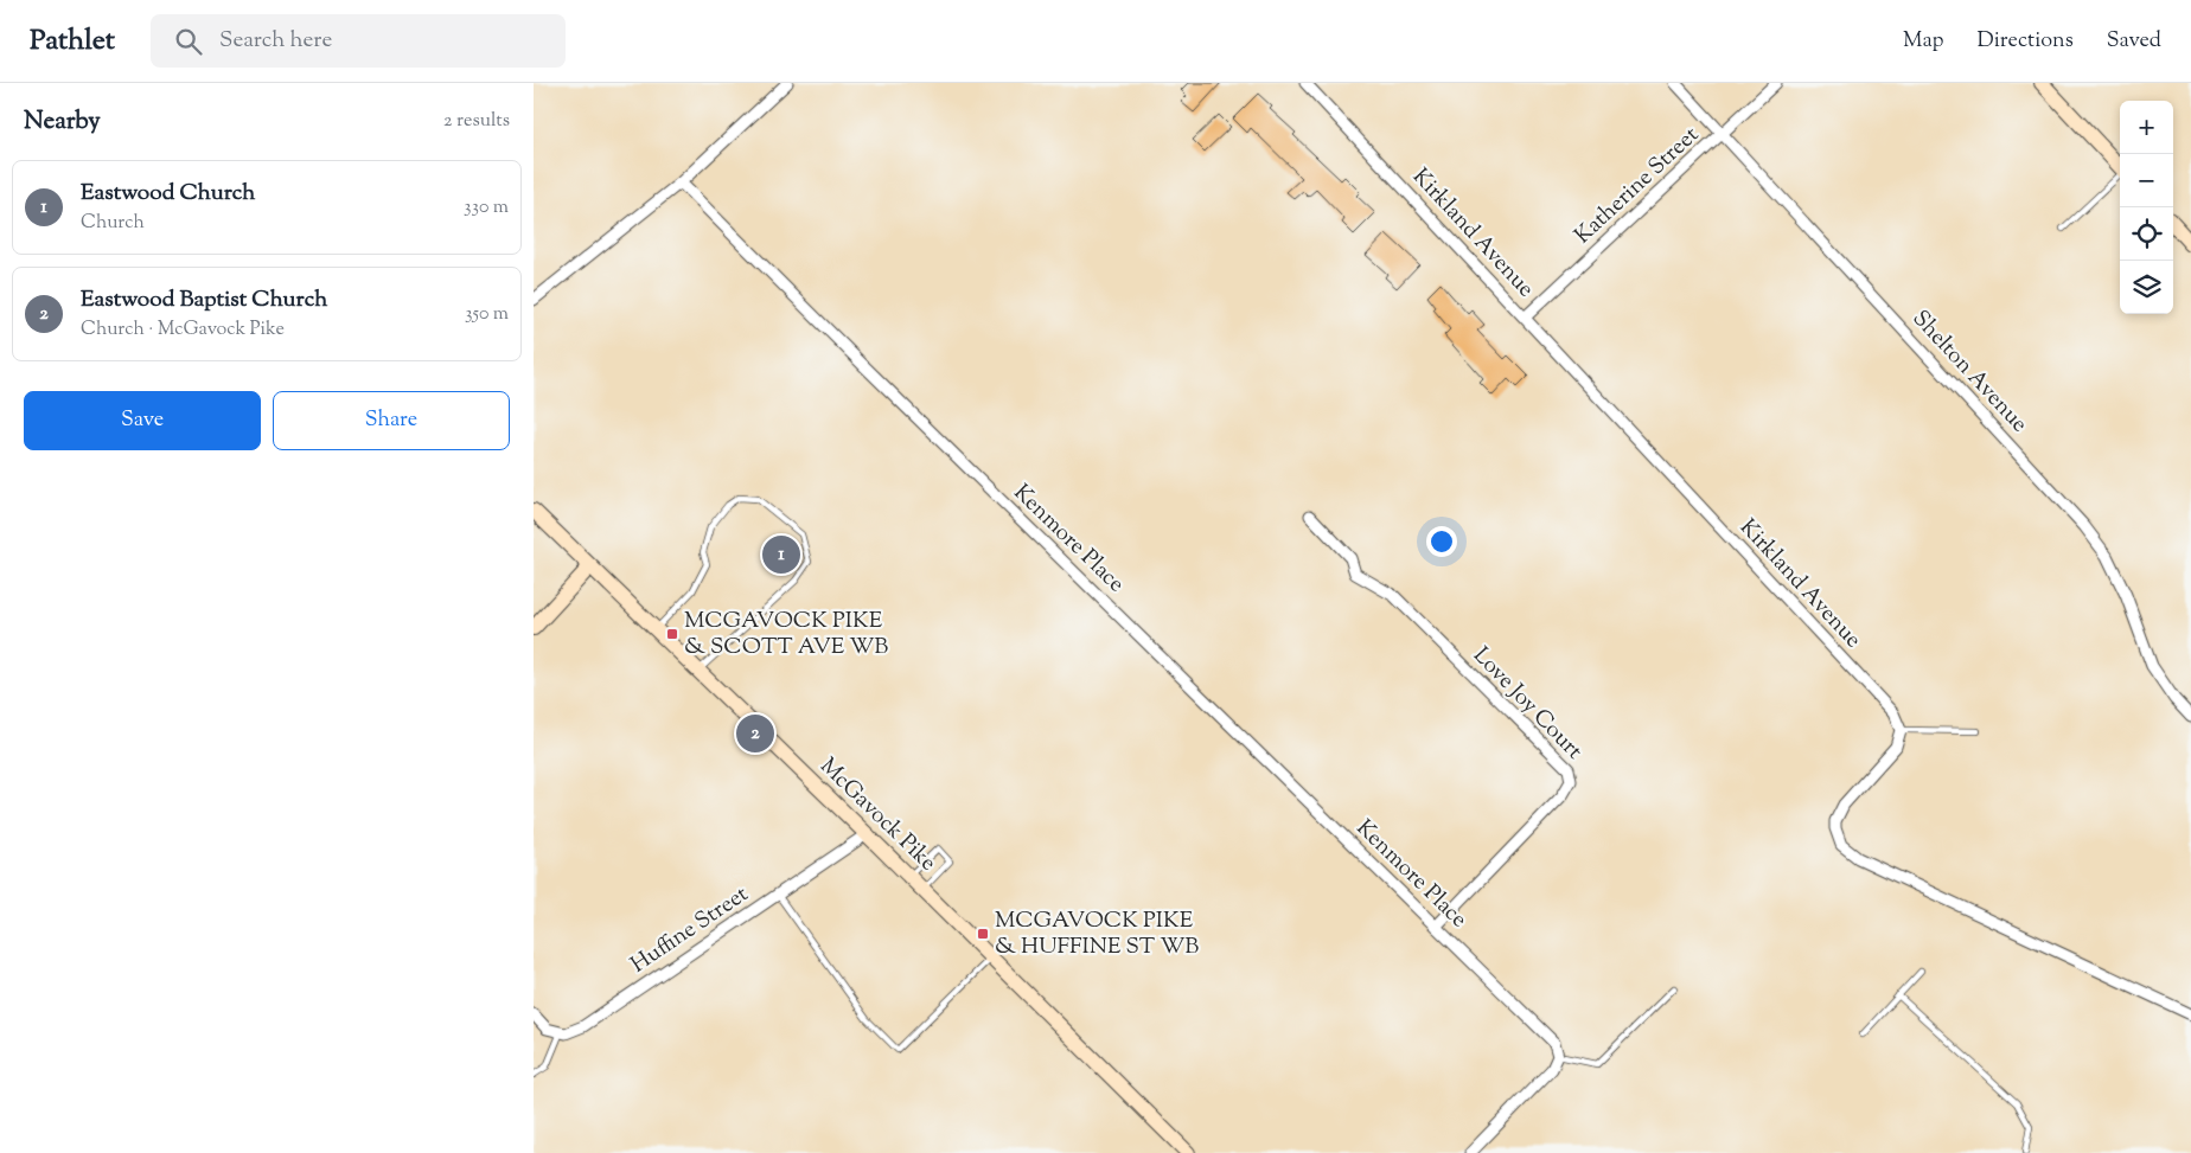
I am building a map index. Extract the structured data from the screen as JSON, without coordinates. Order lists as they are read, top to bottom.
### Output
{
  "streets": {
    "street": [
      "Katherine Street",
      "Kirkland Avenue",
      "Shelton Avenue",
      "Kenmore Place",
      "Love Joy Court",
      "McGavock Pike",
      "Huffine Street"
    ]
  },
  "crossings": [
    ["Katherine Street", "Kirkland Avenue"],
    ["Katherine Street", "Shelton Avenue"],
    ["Kenmore Place", "Love Joy Court"],
    ["McGavock Pike", "Huffine Street"]
  ],
  "places": {
    "transit": ["MCGAVOCK PIKE & SCOTT AVE WB", "MCGAVOCK PIKE & HUFFINE ST WB"]
  },
  "page": {
    "header": "Pathlet",
    "search": "Search here",
    "nav": ["Map", "Directions", "Saved"],
    "heading": ["Nearby", "2 results"],
    "map_buttons": ["+", "−"],
    "list": [
      {
        "mark": "1",
        "name": "Eastwood Church",
        "note": "Church",
        "value": "330 m"
      },
      {
        "mark": "2",
        "name": "Eastwood Baptist Church",
        "note": "Church · McGavock Pike",
        "value": "350 m"
      }
    ],
    "buttons": ["Save", "Share"],
    "pins": ["1", "2"]
  }
}
